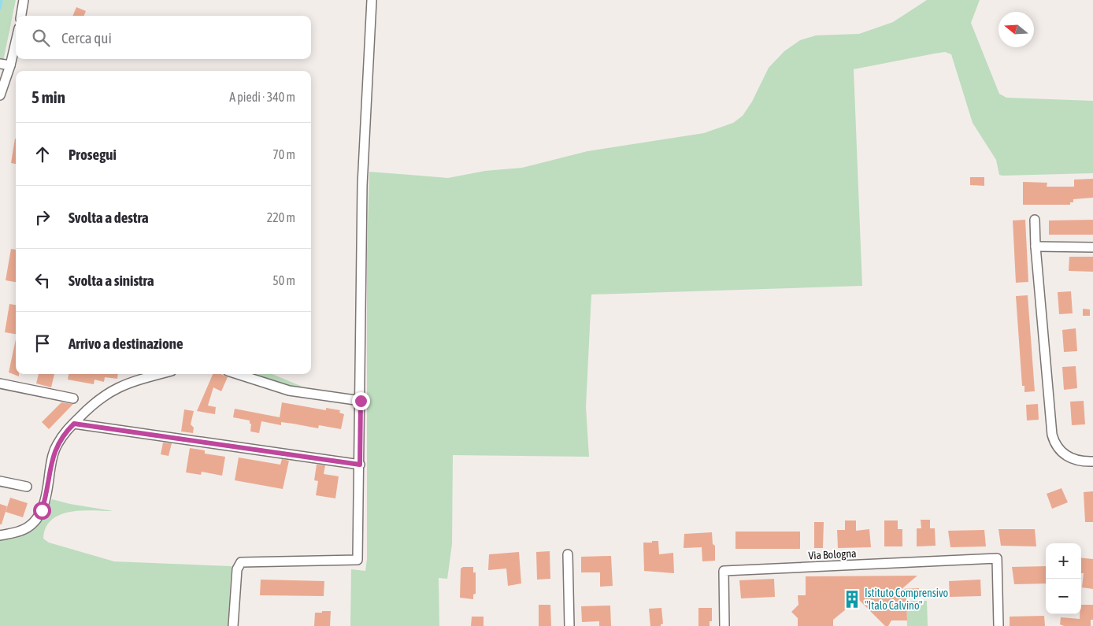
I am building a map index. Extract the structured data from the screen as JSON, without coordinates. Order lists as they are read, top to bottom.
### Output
{
  "streets": {
    "street": ["Via Bologna"]
  },
  "places": {
    "building": ["Istituto Comprensivo \"Italo Calvino\""]
  },
  "north": "left",
  "page": {
    "search": "Cerca qui",
    "heading": ["5 min", "A piedi · 340 m"],
    "list": [
      ["Prosegui", "70 m"],
      ["Svolta a destra", "220 m"],
      ["Svolta a sinistra", "50 m"],
      "Arrivo a destinazione"
    ],
    "map_buttons": ["+", "−"]
  }
}
